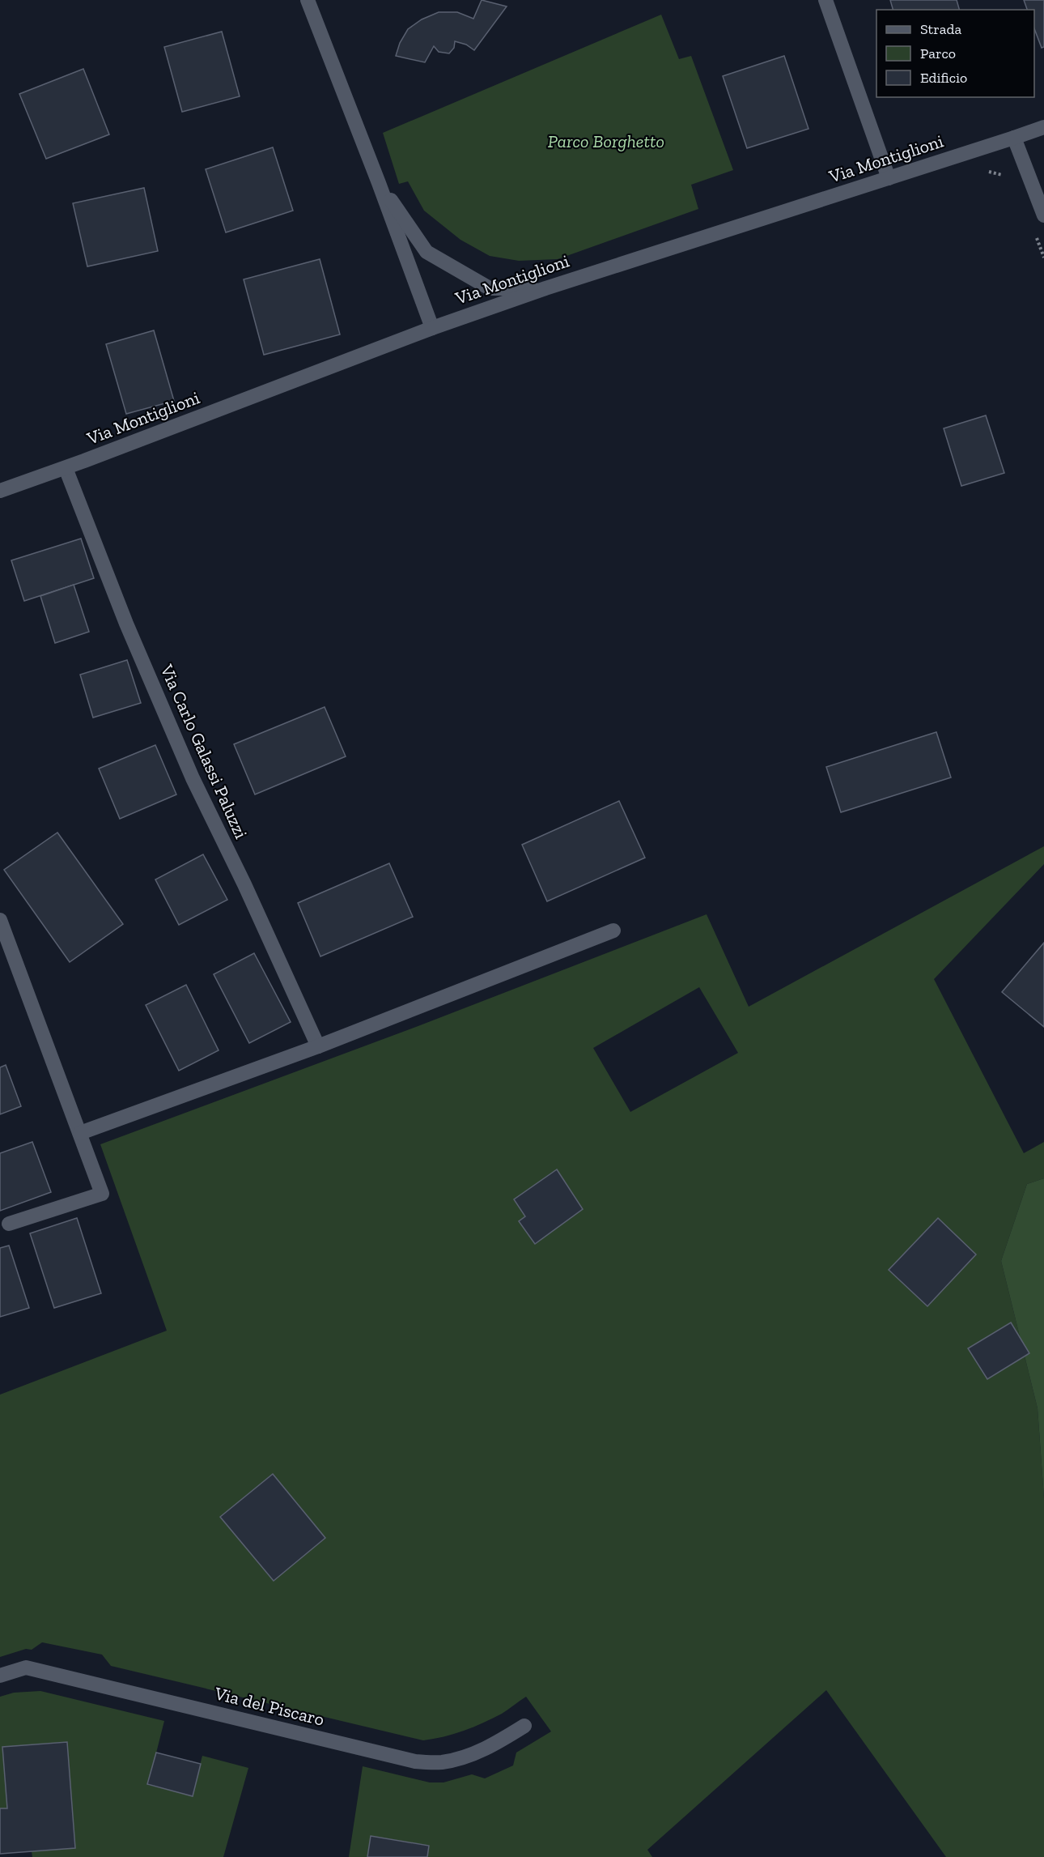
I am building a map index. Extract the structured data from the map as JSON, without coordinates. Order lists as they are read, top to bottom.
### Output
{
  "streets": {
    "street": ["Via Montiglioni", "Via Carlo Galassi Paluzzi", "Via del Piscaro"]
  },
  "crossings": [
    ["Via Montiglioni", "Via Carlo Galassi Paluzzi"]
  ],
  "parks": ["Parco Borghetto"],
  "legend": ["Strada", "Parco", "Edificio"]
}
